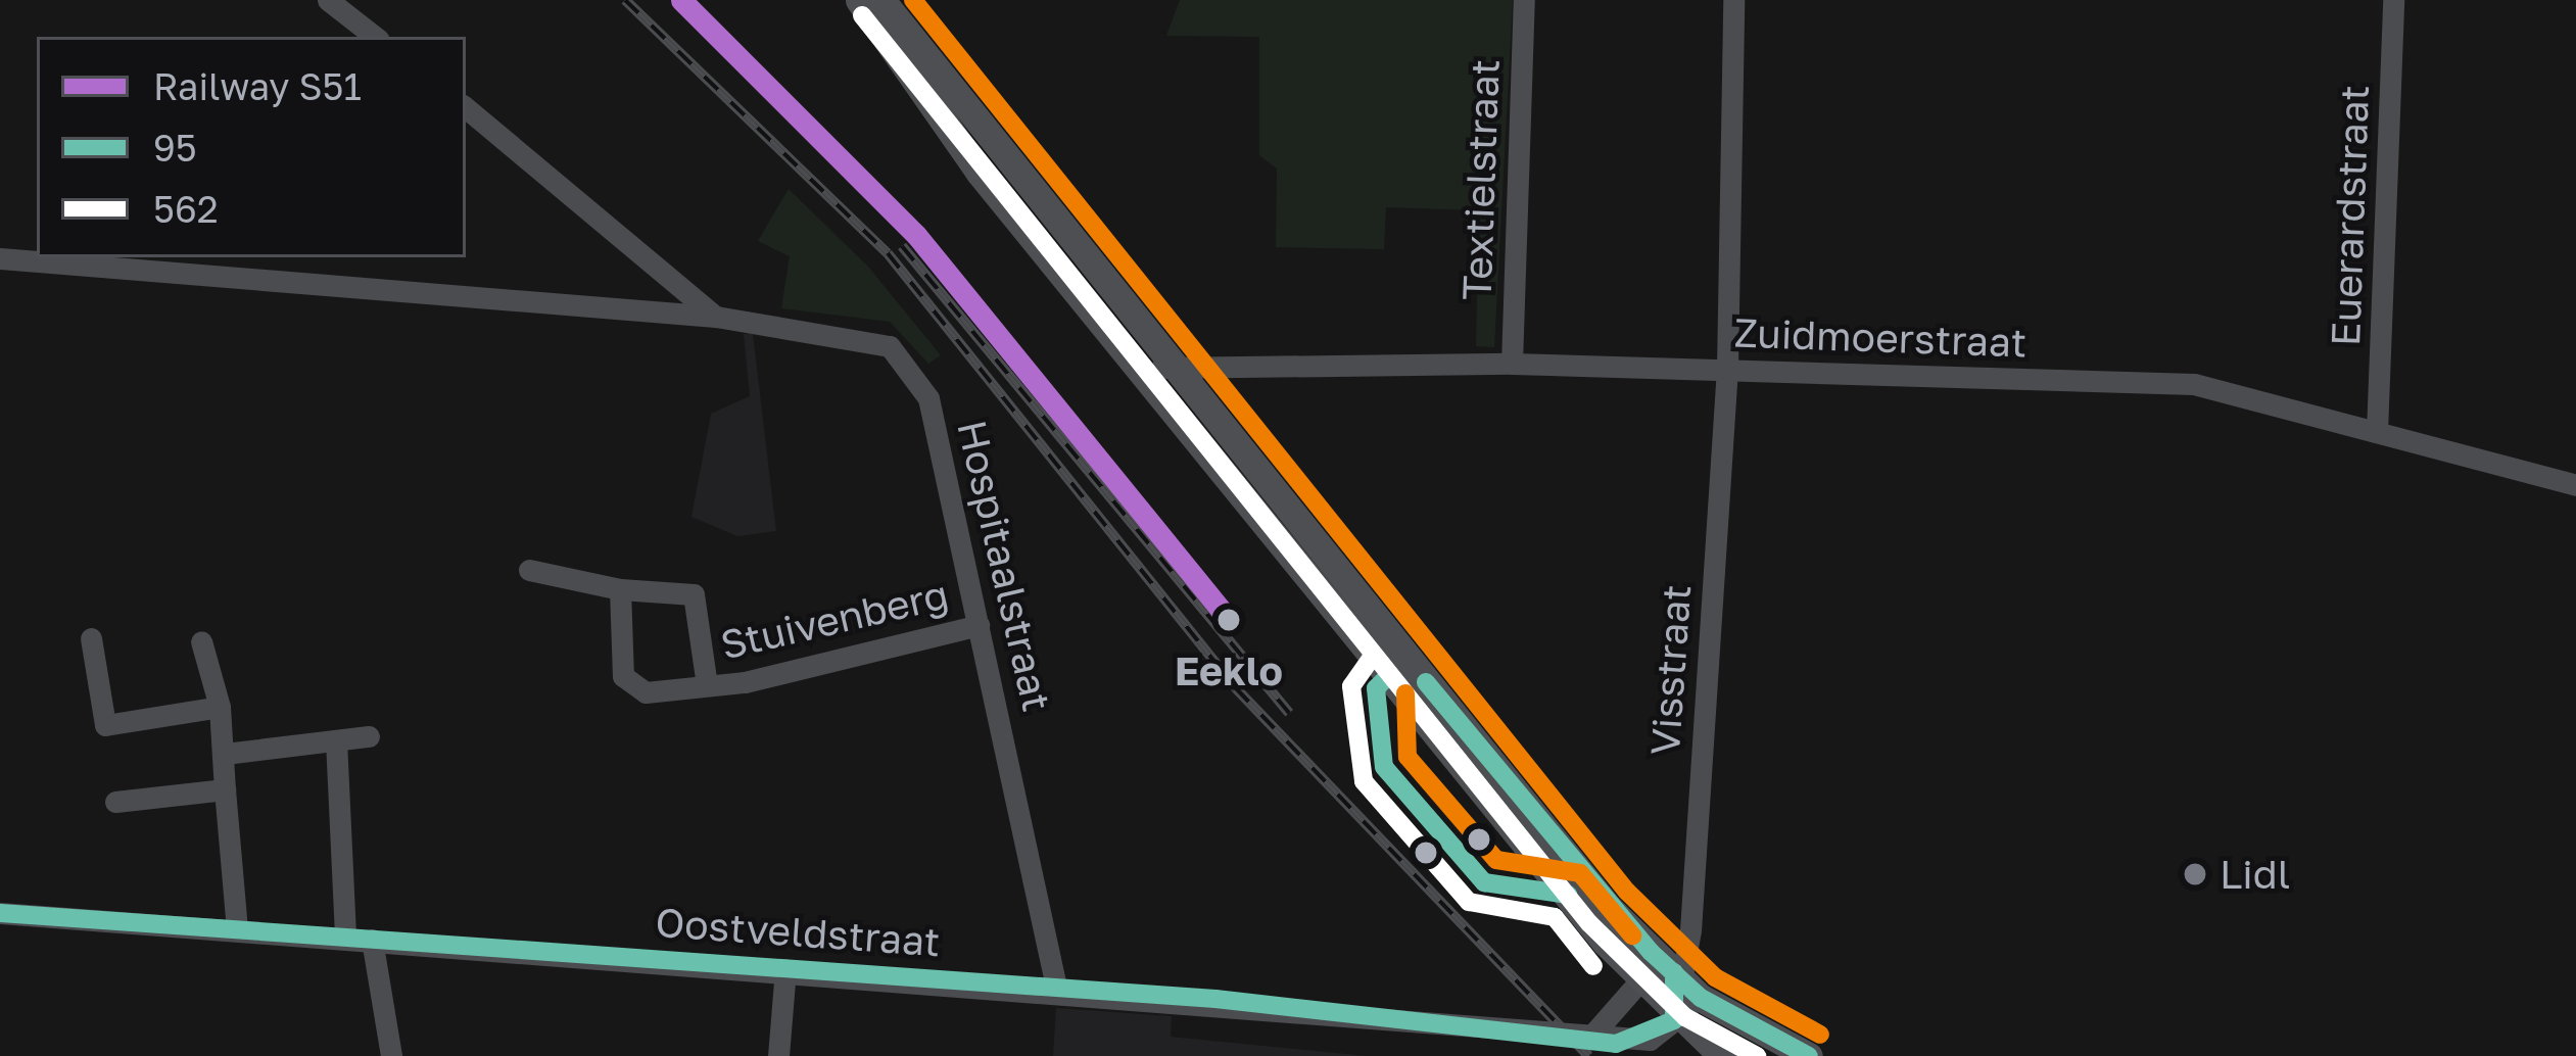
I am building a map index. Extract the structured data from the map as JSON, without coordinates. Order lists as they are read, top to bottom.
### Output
{
  "streets": {
    "street": [
      "Textielstraat",
      "Euerardstraat",
      "Zuidmoerstraat",
      "Hospitaalstraat",
      "Stuivenberg",
      "Visstraat",
      "Oostveldstraat"
    ]
  },
  "crossings": [
    ["Textielstraat", "Zuidmoerstraat"],
    ["Euerardstraat", "Zuidmoerstraat"],
    ["Zuidmoerstraat", "Visstraat"],
    ["Hospitaalstraat", "Stuivenberg"],
    ["Hospitaalstraat", "Oostveldstraat"]
  ],
  "places": ["Eeklo", "Lidl"],
  "lines": ["rail line S51", "transit line 562", "transit line 95"],
  "legend": ["Railway S51", "95", "562"]
}
